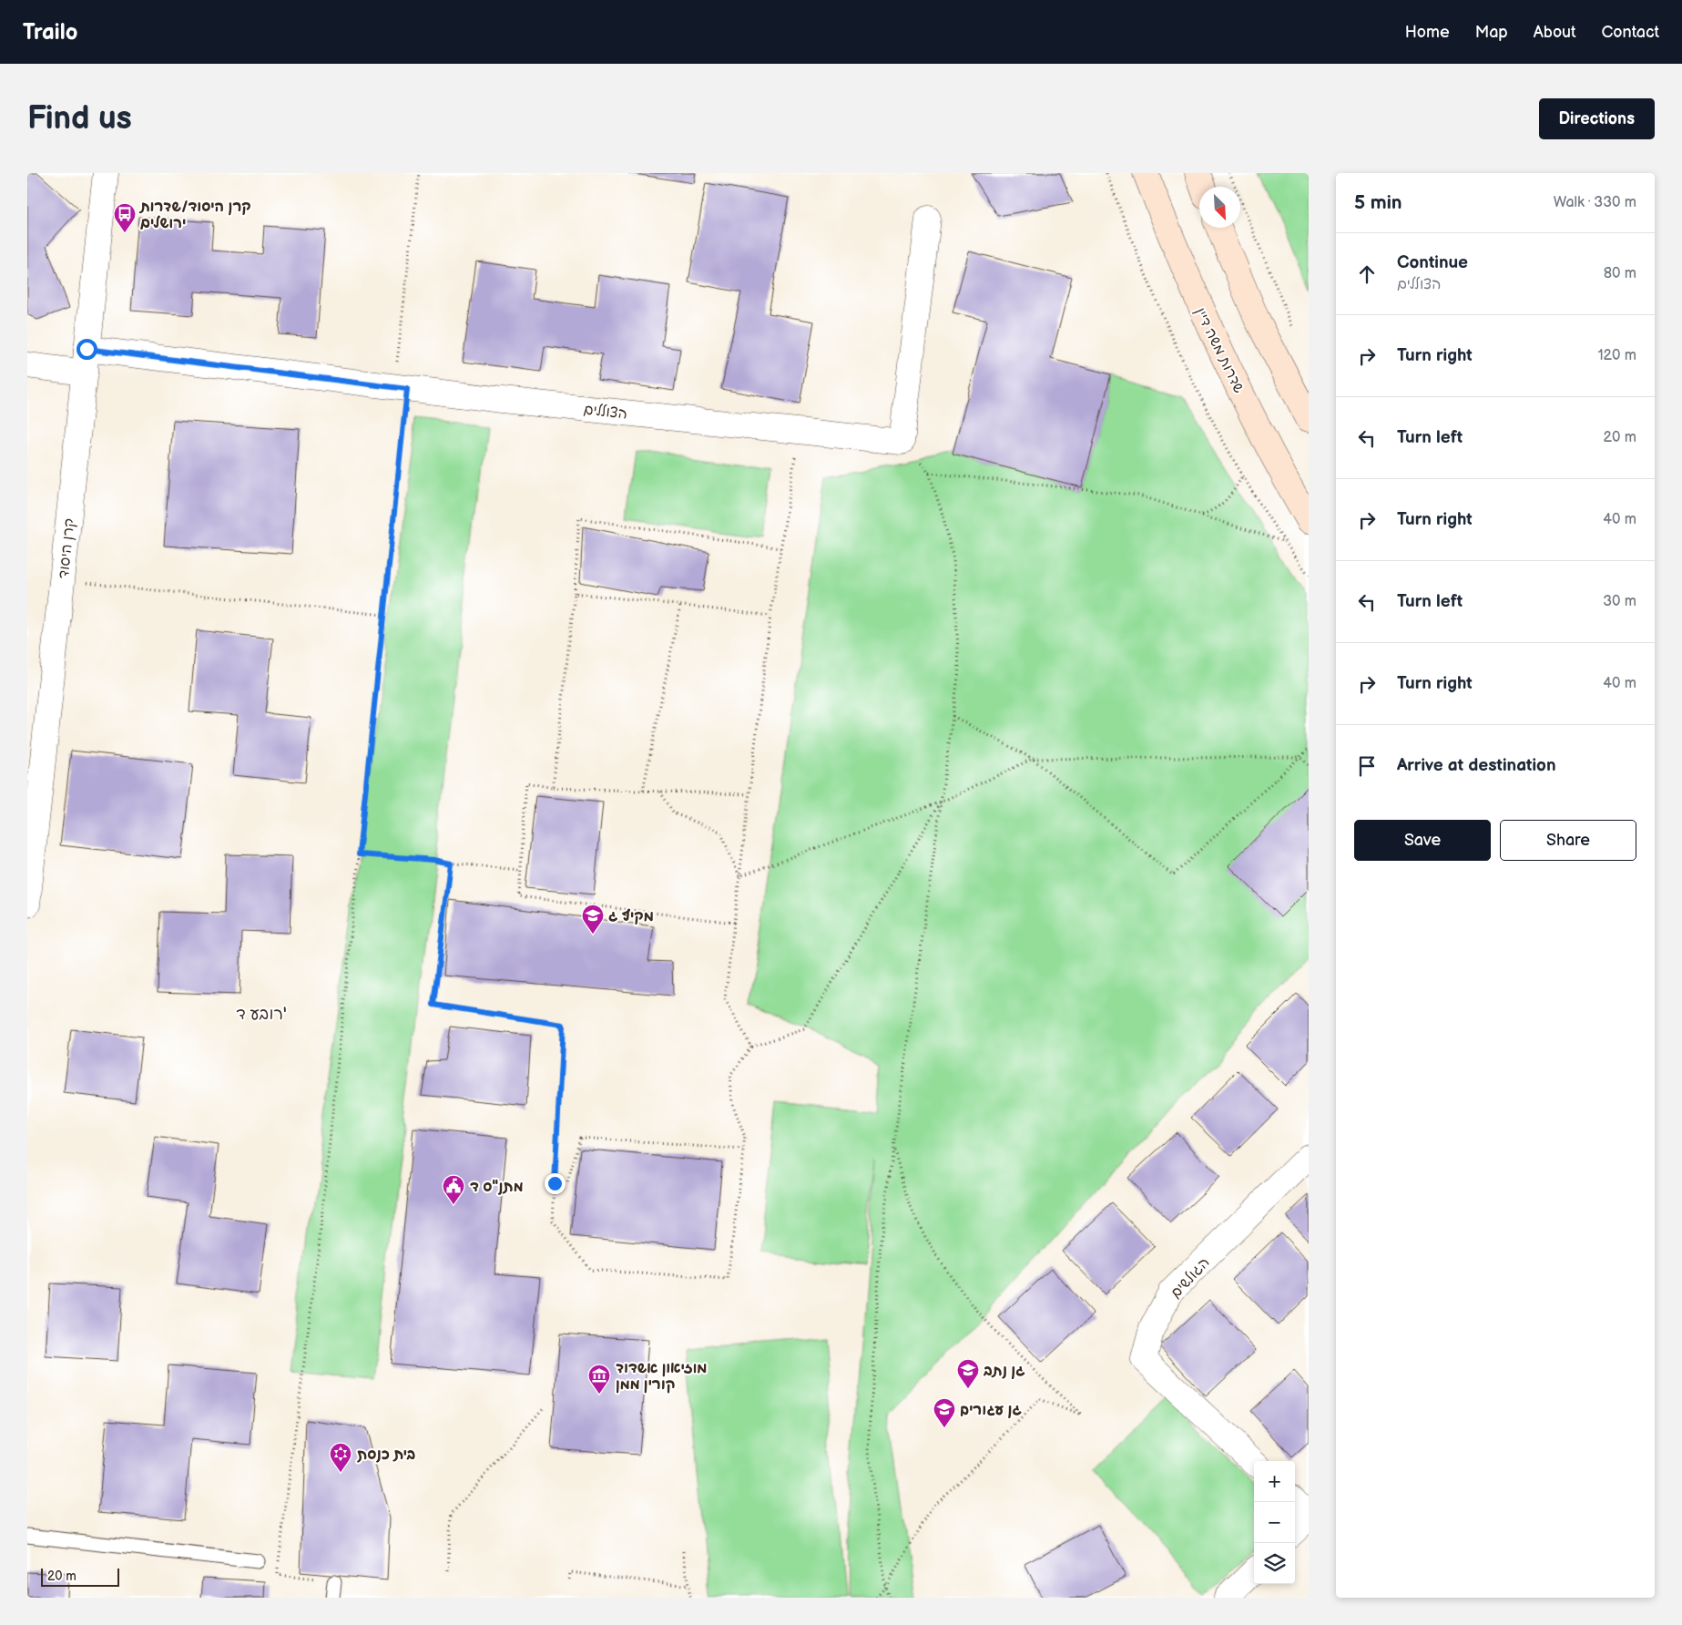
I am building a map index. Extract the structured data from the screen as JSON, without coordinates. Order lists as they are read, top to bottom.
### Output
{
  "streets": {
    "main road": ["שדרות משה דיין"],
    "street": ["הצוללים", "קרן היסוד", "הגולשים"]
  },
  "crossings": [
    ["הצוללים", "קרן היסוד"]
  ],
  "districts": ["רובע ד'"],
  "places": {
    "bus stop": ["קרן היסוד/שדרות ירושלים"],
    "school or university": ["מקיף ג", "גן נתב", "גן עגורים"],
    "public building": ["מתנ\"ס ד"],
    "museum": ["מוזיאון אשדוד קורין ממן"],
    "synagogue": ["בית כנסת"]
  },
  "scale_bar": "20 m",
  "north": "bottom right",
  "page": {
    "header": "Trailo",
    "nav": [
      "Home",
      "Map",
      "About",
      "Contact"
    ],
    "buttons": [
      "Directions",
      ["Save", "Share"]
    ],
    "title": "Find us",
    "heading": ["5 min", "Walk · 330 m"],
    "list": [
      ["Continue", "הצוללים", "80 m"],
      ["Turn right", "120 m"],
      ["Turn left", "20 m"],
      ["Turn right", "40 m"],
      ["Turn left", "30 m"],
      ["Turn right", "40 m"],
      "Arrive at destination"
    ],
    "map_buttons": ["+", "−"],
    "scale": "20 m"
  }
}
